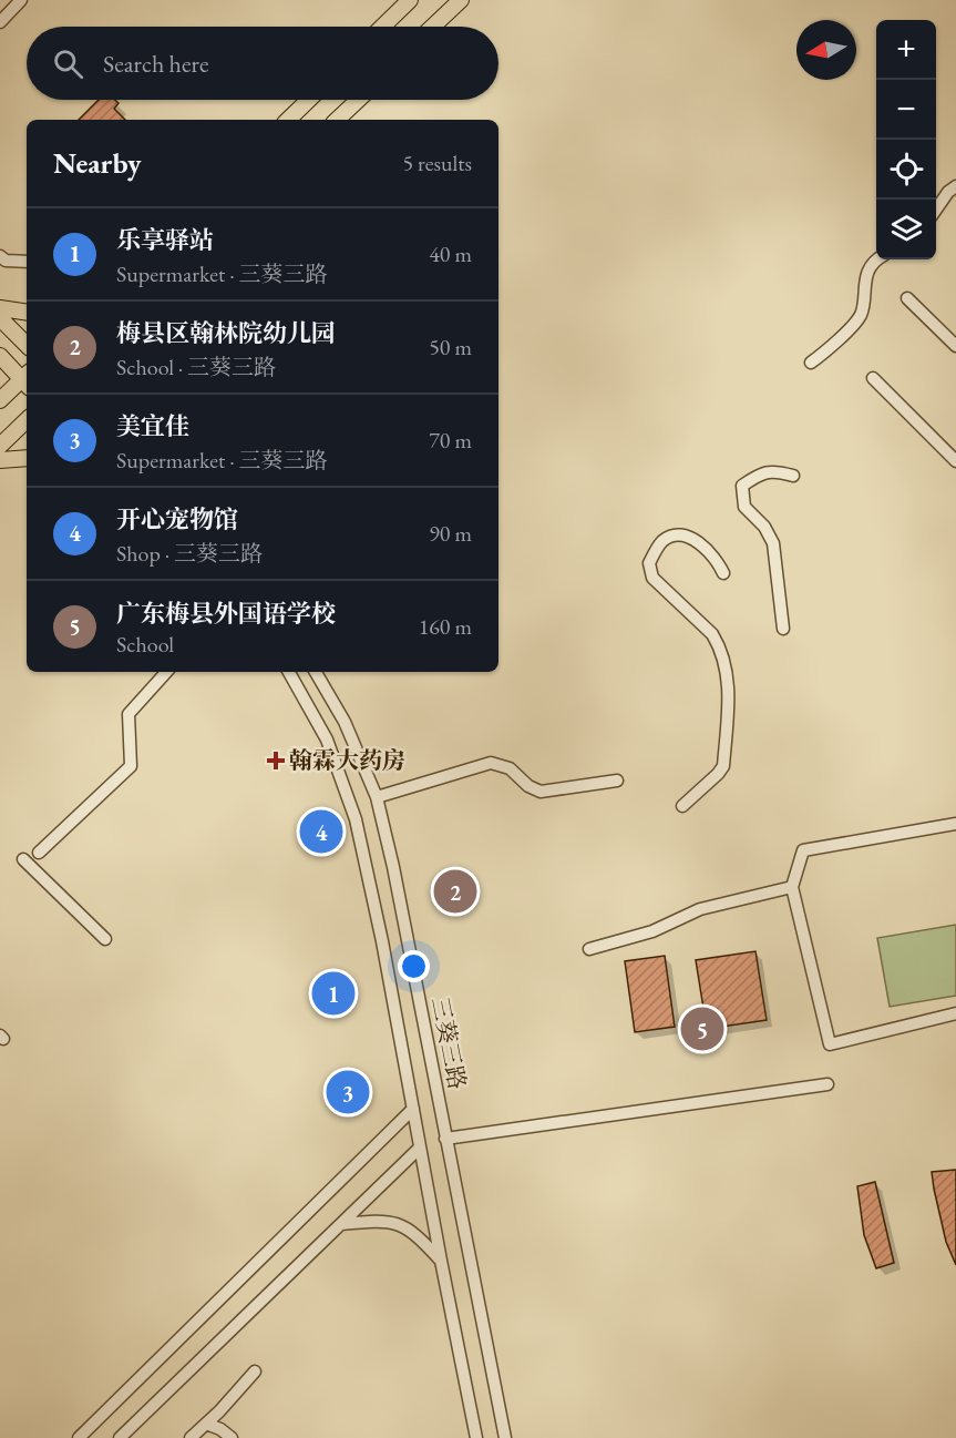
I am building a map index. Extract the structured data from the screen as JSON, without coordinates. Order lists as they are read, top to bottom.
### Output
{
  "streets": {
    "street": ["三葵三路"]
  },
  "places": {
    "health": ["翰霖大药房"]
  },
  "north": "left",
  "page": {
    "map_buttons": ["+", "−"],
    "search": "Search here",
    "heading": ["Nearby", "5 results"],
    "list": [
      {
        "mark": "1",
        "name": "乐享驿站",
        "note": "Supermarket · 三葵三路",
        "value": "40 m"
      },
      {
        "mark": "2",
        "name": "梅县区翰林院幼儿园",
        "note": "School · 三葵三路",
        "value": "50 m"
      },
      {
        "mark": "3",
        "name": "美宜佳",
        "note": "Supermarket · 三葵三路",
        "value": "70 m"
      },
      {
        "mark": "4",
        "name": "开心宠物馆",
        "note": "Shop · 三葵三路",
        "value": "90 m"
      },
      {
        "mark": "5",
        "name": "广东梅县外国语学校",
        "note": "School",
        "value": "160 m"
      }
    ],
    "pins": [
      "4",
      "2",
      "1",
      "5",
      "3"
    ]
  }
}
